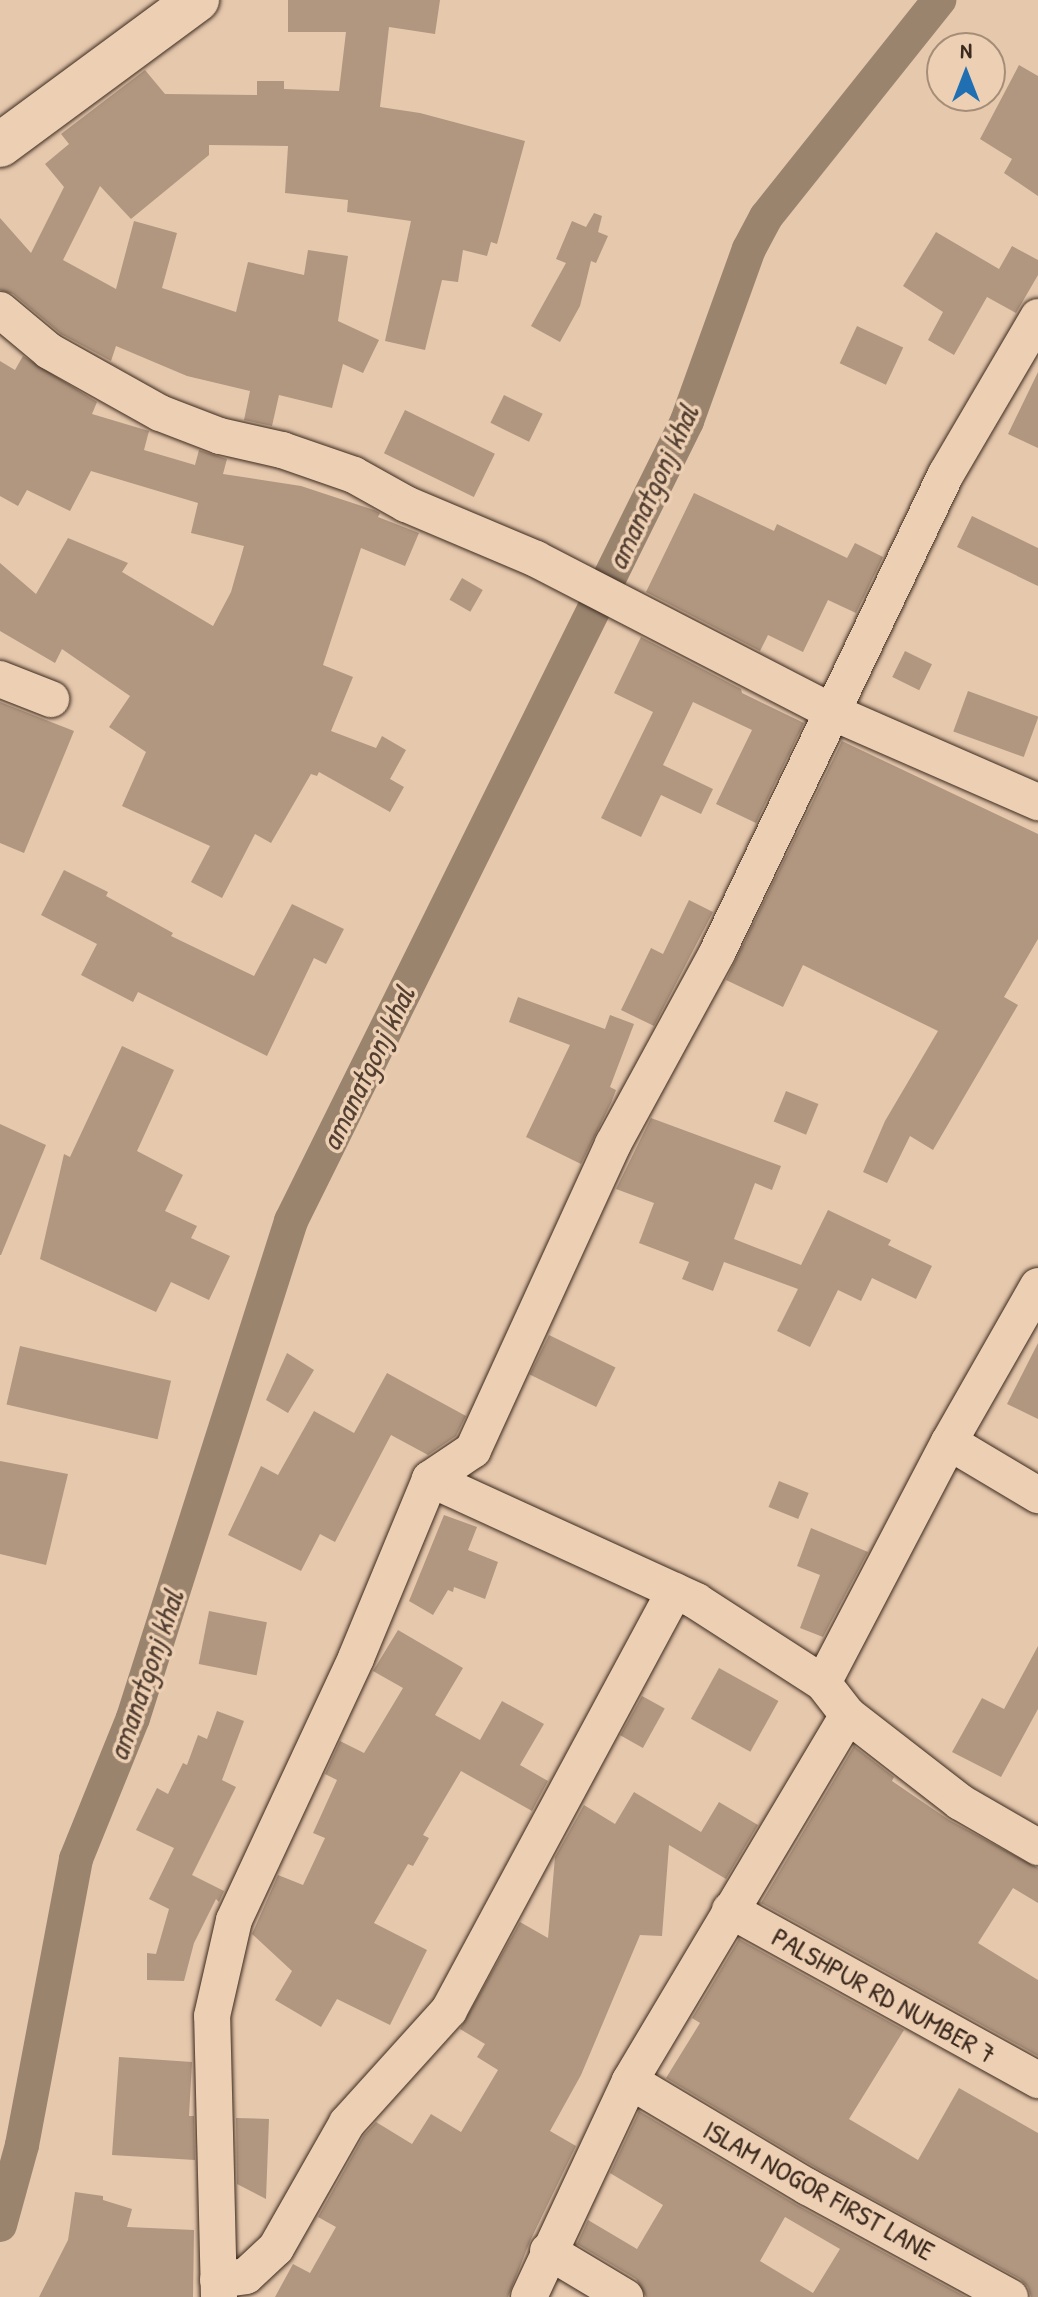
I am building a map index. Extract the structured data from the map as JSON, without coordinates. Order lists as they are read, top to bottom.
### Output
{
  "streets": {
    "street": ["PALSHPUR RD NUMBER 7", "ISLAM NOGOR FIRST LANE"]
  },
  "water": ["amanatgonj khal"],
  "north": "top"
}
